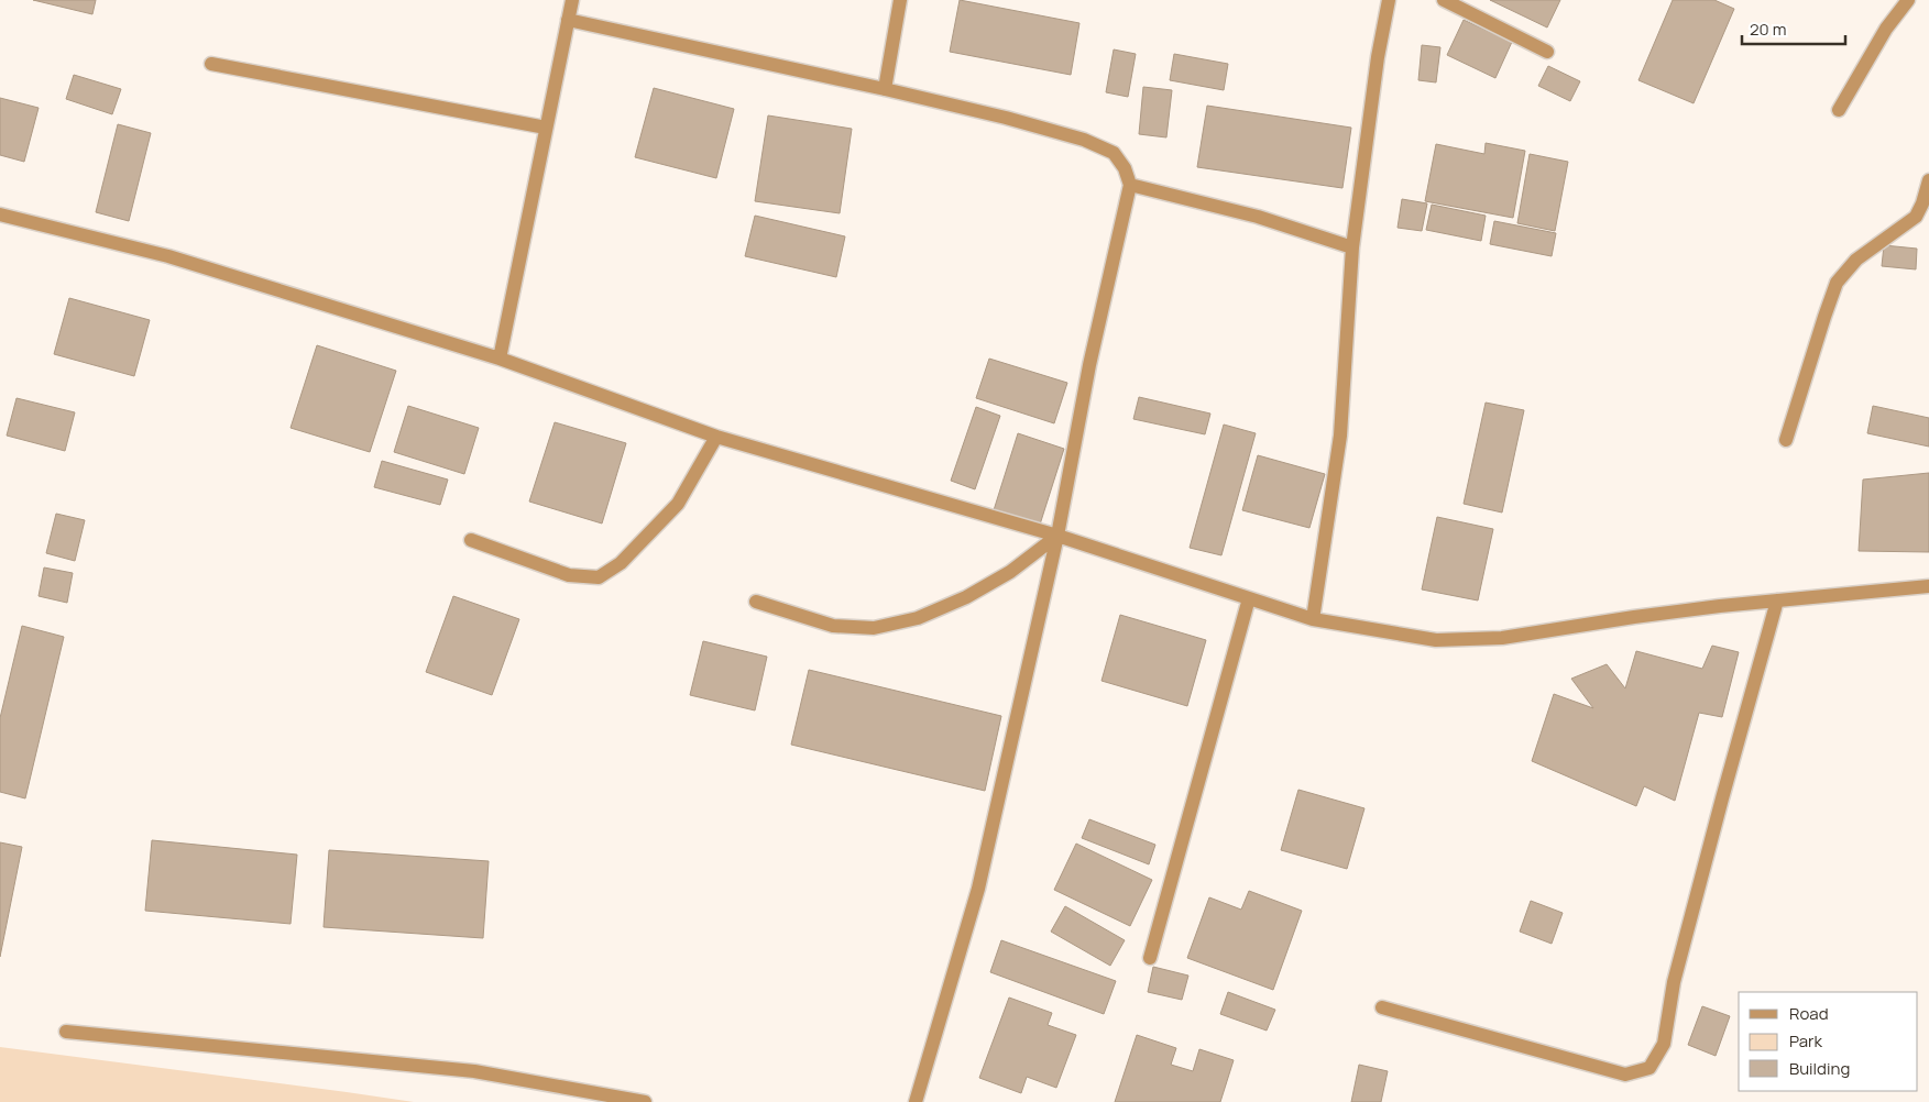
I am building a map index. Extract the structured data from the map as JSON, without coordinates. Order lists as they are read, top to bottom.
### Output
{
  "legend": ["Road", "Park", "Building"],
  "scale_bar": "20 m"
}
